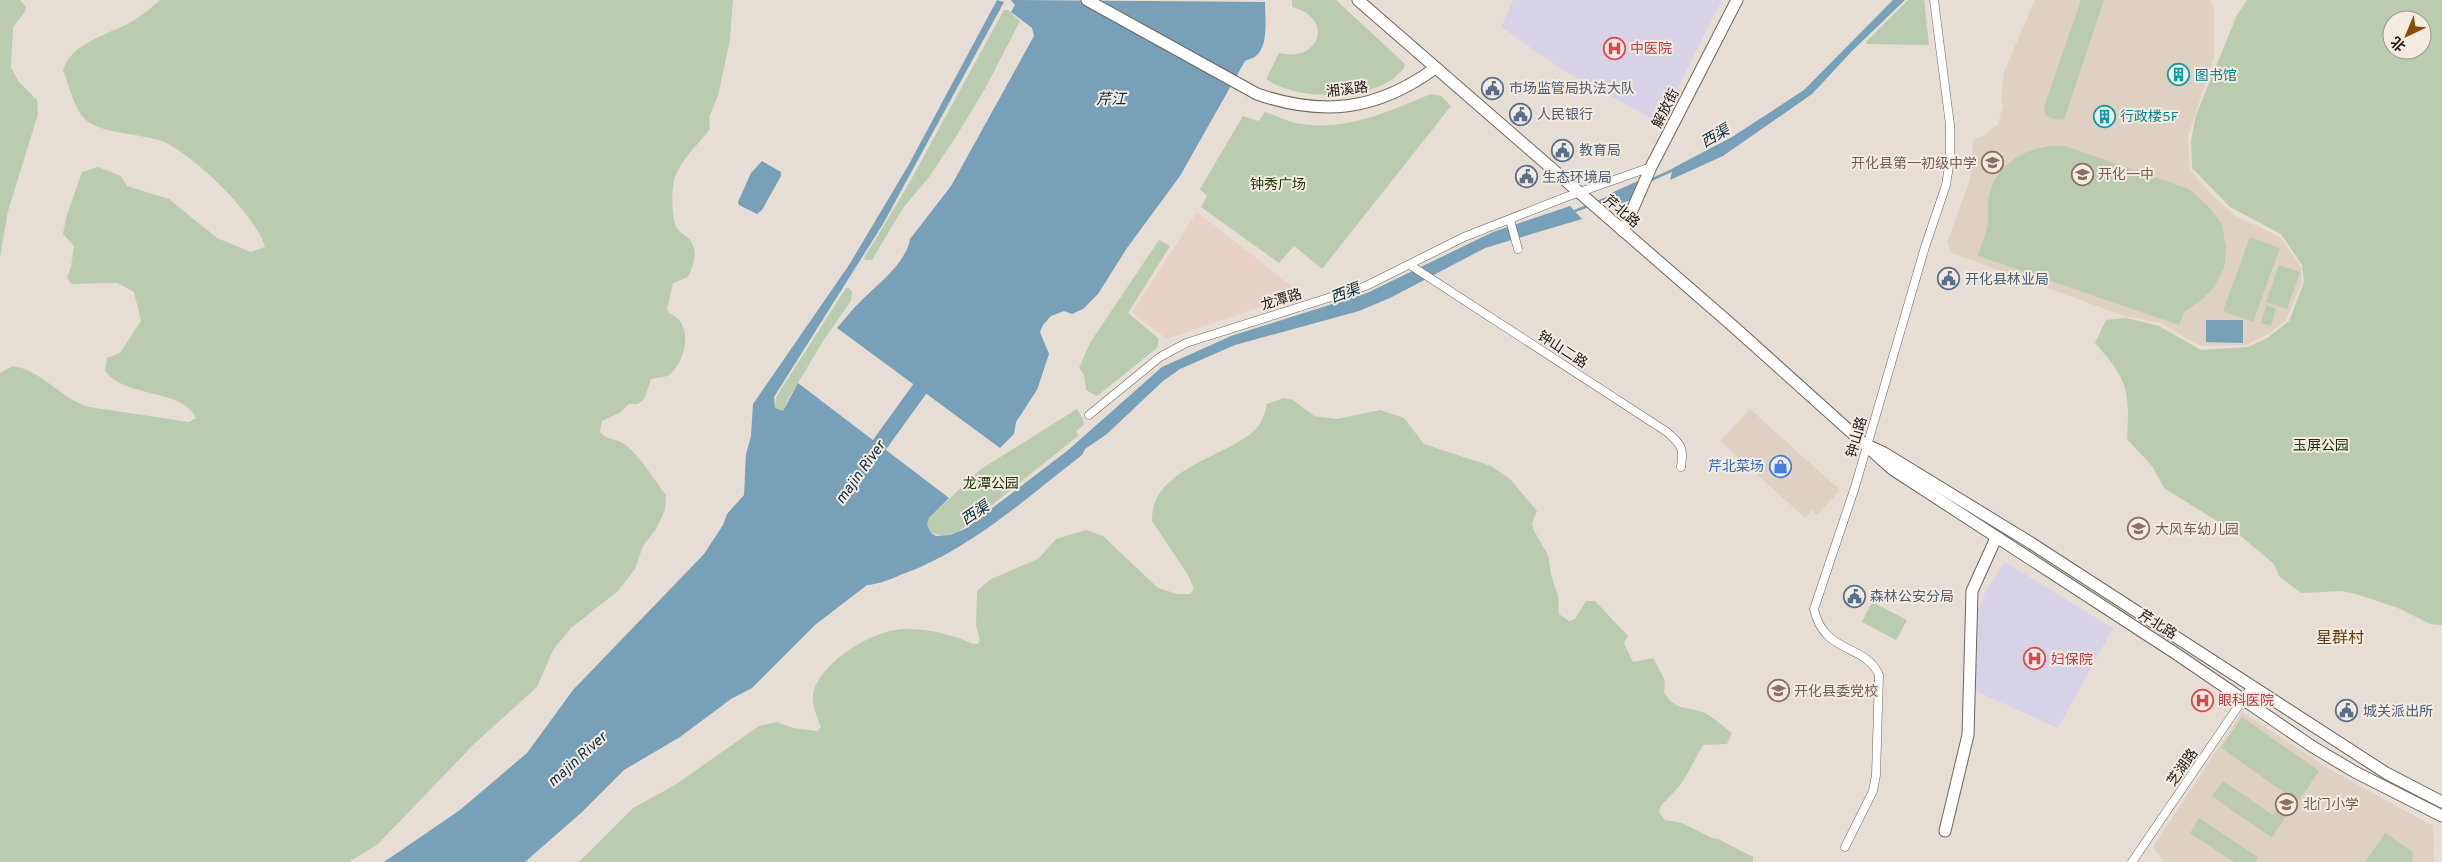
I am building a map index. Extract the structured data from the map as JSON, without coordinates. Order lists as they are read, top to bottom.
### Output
{
  "streets": {
    "main road": ["湘溪路", "解放街", "芹北路"],
    "street": [
      "龙潭路",
      "钟山二路",
      "钟山路",
      "芝湖路"
    ]
  },
  "crossings": [
    ["湘溪路", "芹北路"],
    ["解放街", "芹北路"],
    ["解放街", "龙潭路"],
    ["芹北路", "龙潭路"],
    ["芹北路", "钟山路"],
    ["芹北路", "芝湖路"],
    ["龙潭路", "钟山二路"]
  ],
  "districts": ["星群村"],
  "water": ["芹江", "西渠", "majin River"],
  "parks": ["钟秀广场", "玉屏公园", "龙潭公园"],
  "places": {
    "hospital": ["中医院", "妇保院", "眼科医院"],
    "building": ["图书馆", "行政楼5F"],
    "public building": [
      "市场监管局执法大队",
      "人民银行",
      "教育局",
      "生态环境局",
      "开化县林业局",
      "森林公安分局",
      "城关派出所"
    ],
    "school or university": [
      "开化县第一初级中学",
      "开化一中",
      "大风车幼儿园",
      "开化县委党校",
      "北门小学"
    ],
    "shop": ["芹北菜场"]
  },
  "north": "bottom left"
}
